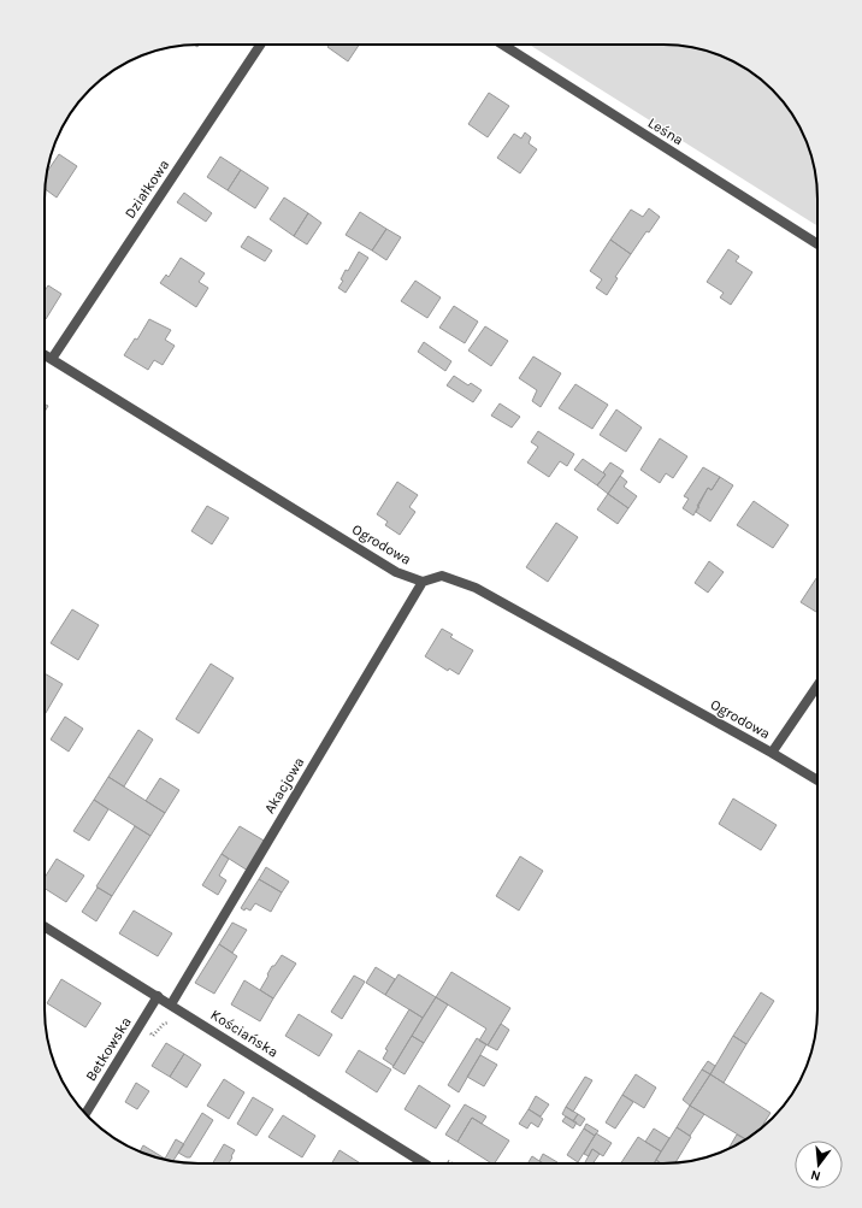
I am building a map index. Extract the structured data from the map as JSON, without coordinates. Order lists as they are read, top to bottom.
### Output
{
  "streets": {
    "street": [
      "Leśna",
      "Działkowa",
      "Ogrodowa",
      "Akacjowa",
      "Kościańska",
      "Betkowska"
    ]
  },
  "crossings": [
    ["Działkowa", "Ogrodowa"],
    ["Ogrodowa", "Akacjowa"],
    ["Akacjowa", "Kościańska"],
    ["Kościańska", "Betkowska"]
  ],
  "north": "bottom"
}
